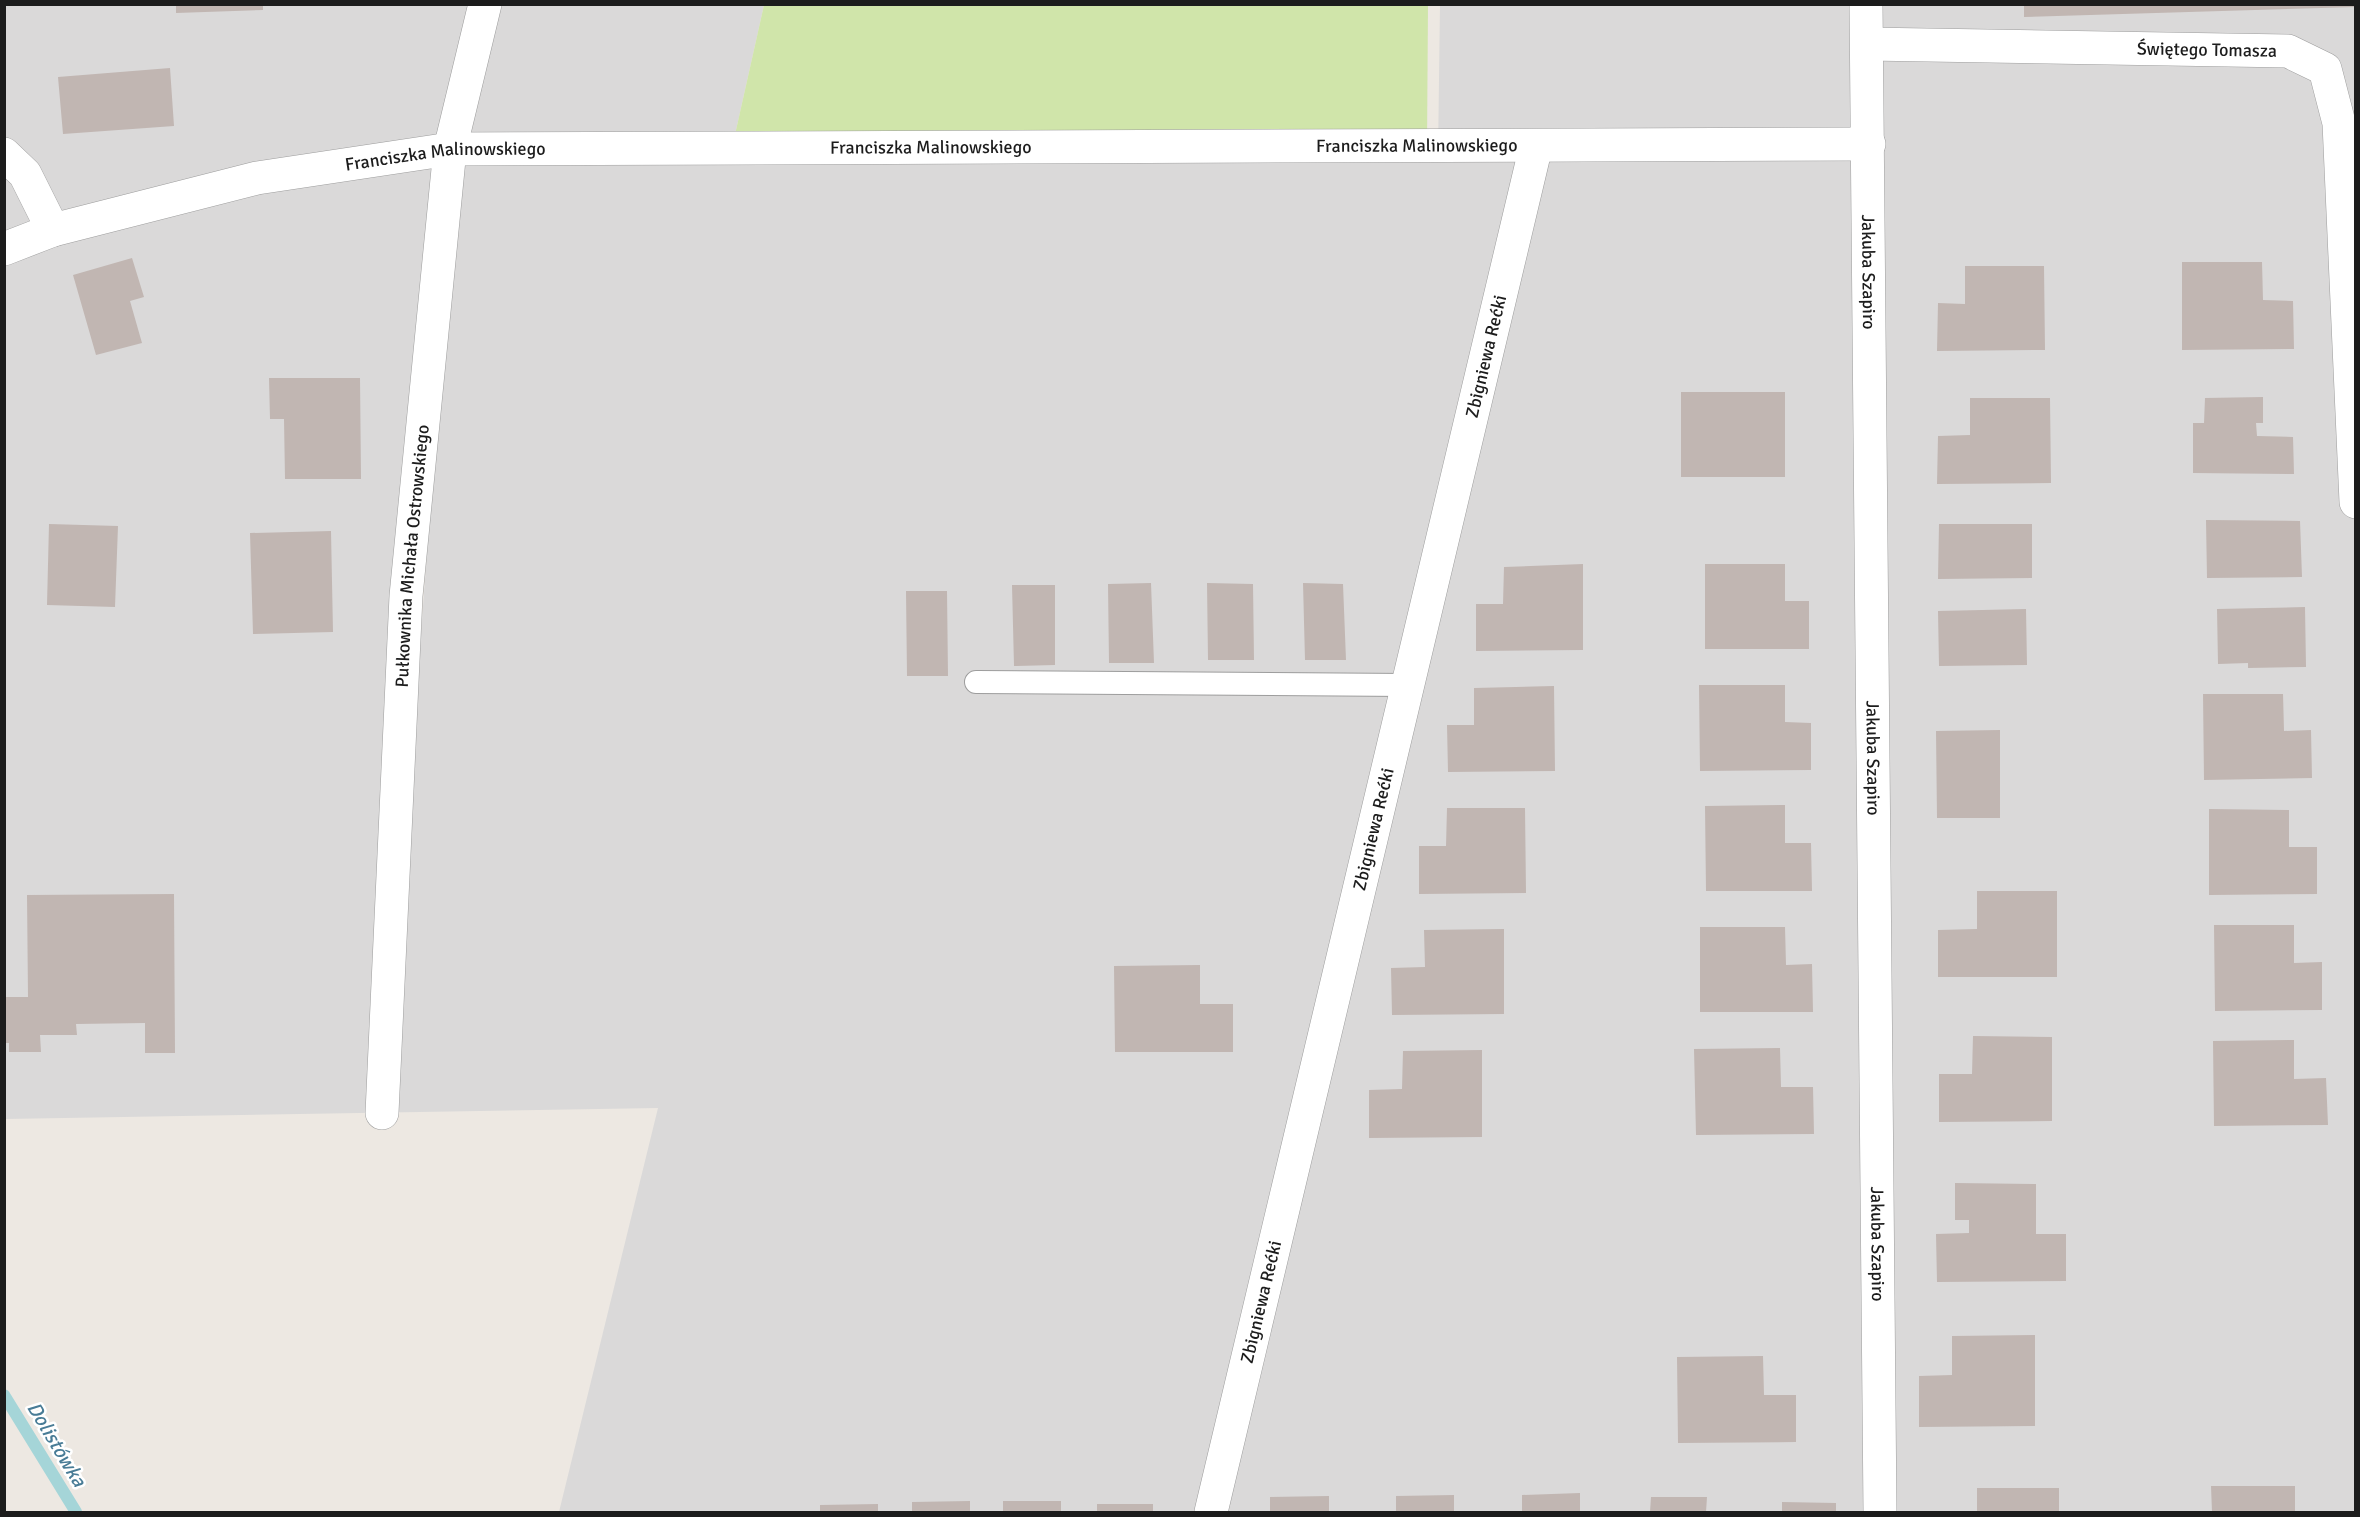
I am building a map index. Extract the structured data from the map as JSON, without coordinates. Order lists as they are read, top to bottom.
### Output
{
  "streets": {
    "street": [
      "Świętego Tomasza",
      "Franciszka Malinowskiego",
      "Jakuba Szapiro",
      "Zbigniewa Rećki",
      "Pułkownika Michała Ostrowskiego"
    ]
  },
  "crossings": [
    ["Świętego Tomasza", "Jakuba Szapiro"],
    ["Franciszka Malinowskiego", "Jakuba Szapiro"],
    ["Franciszka Malinowskiego", "Zbigniewa Rećki"],
    ["Franciszka Malinowskiego", "Pułkownika Michała Ostrowskiego"]
  ],
  "water": ["Dolistówka"]
}
